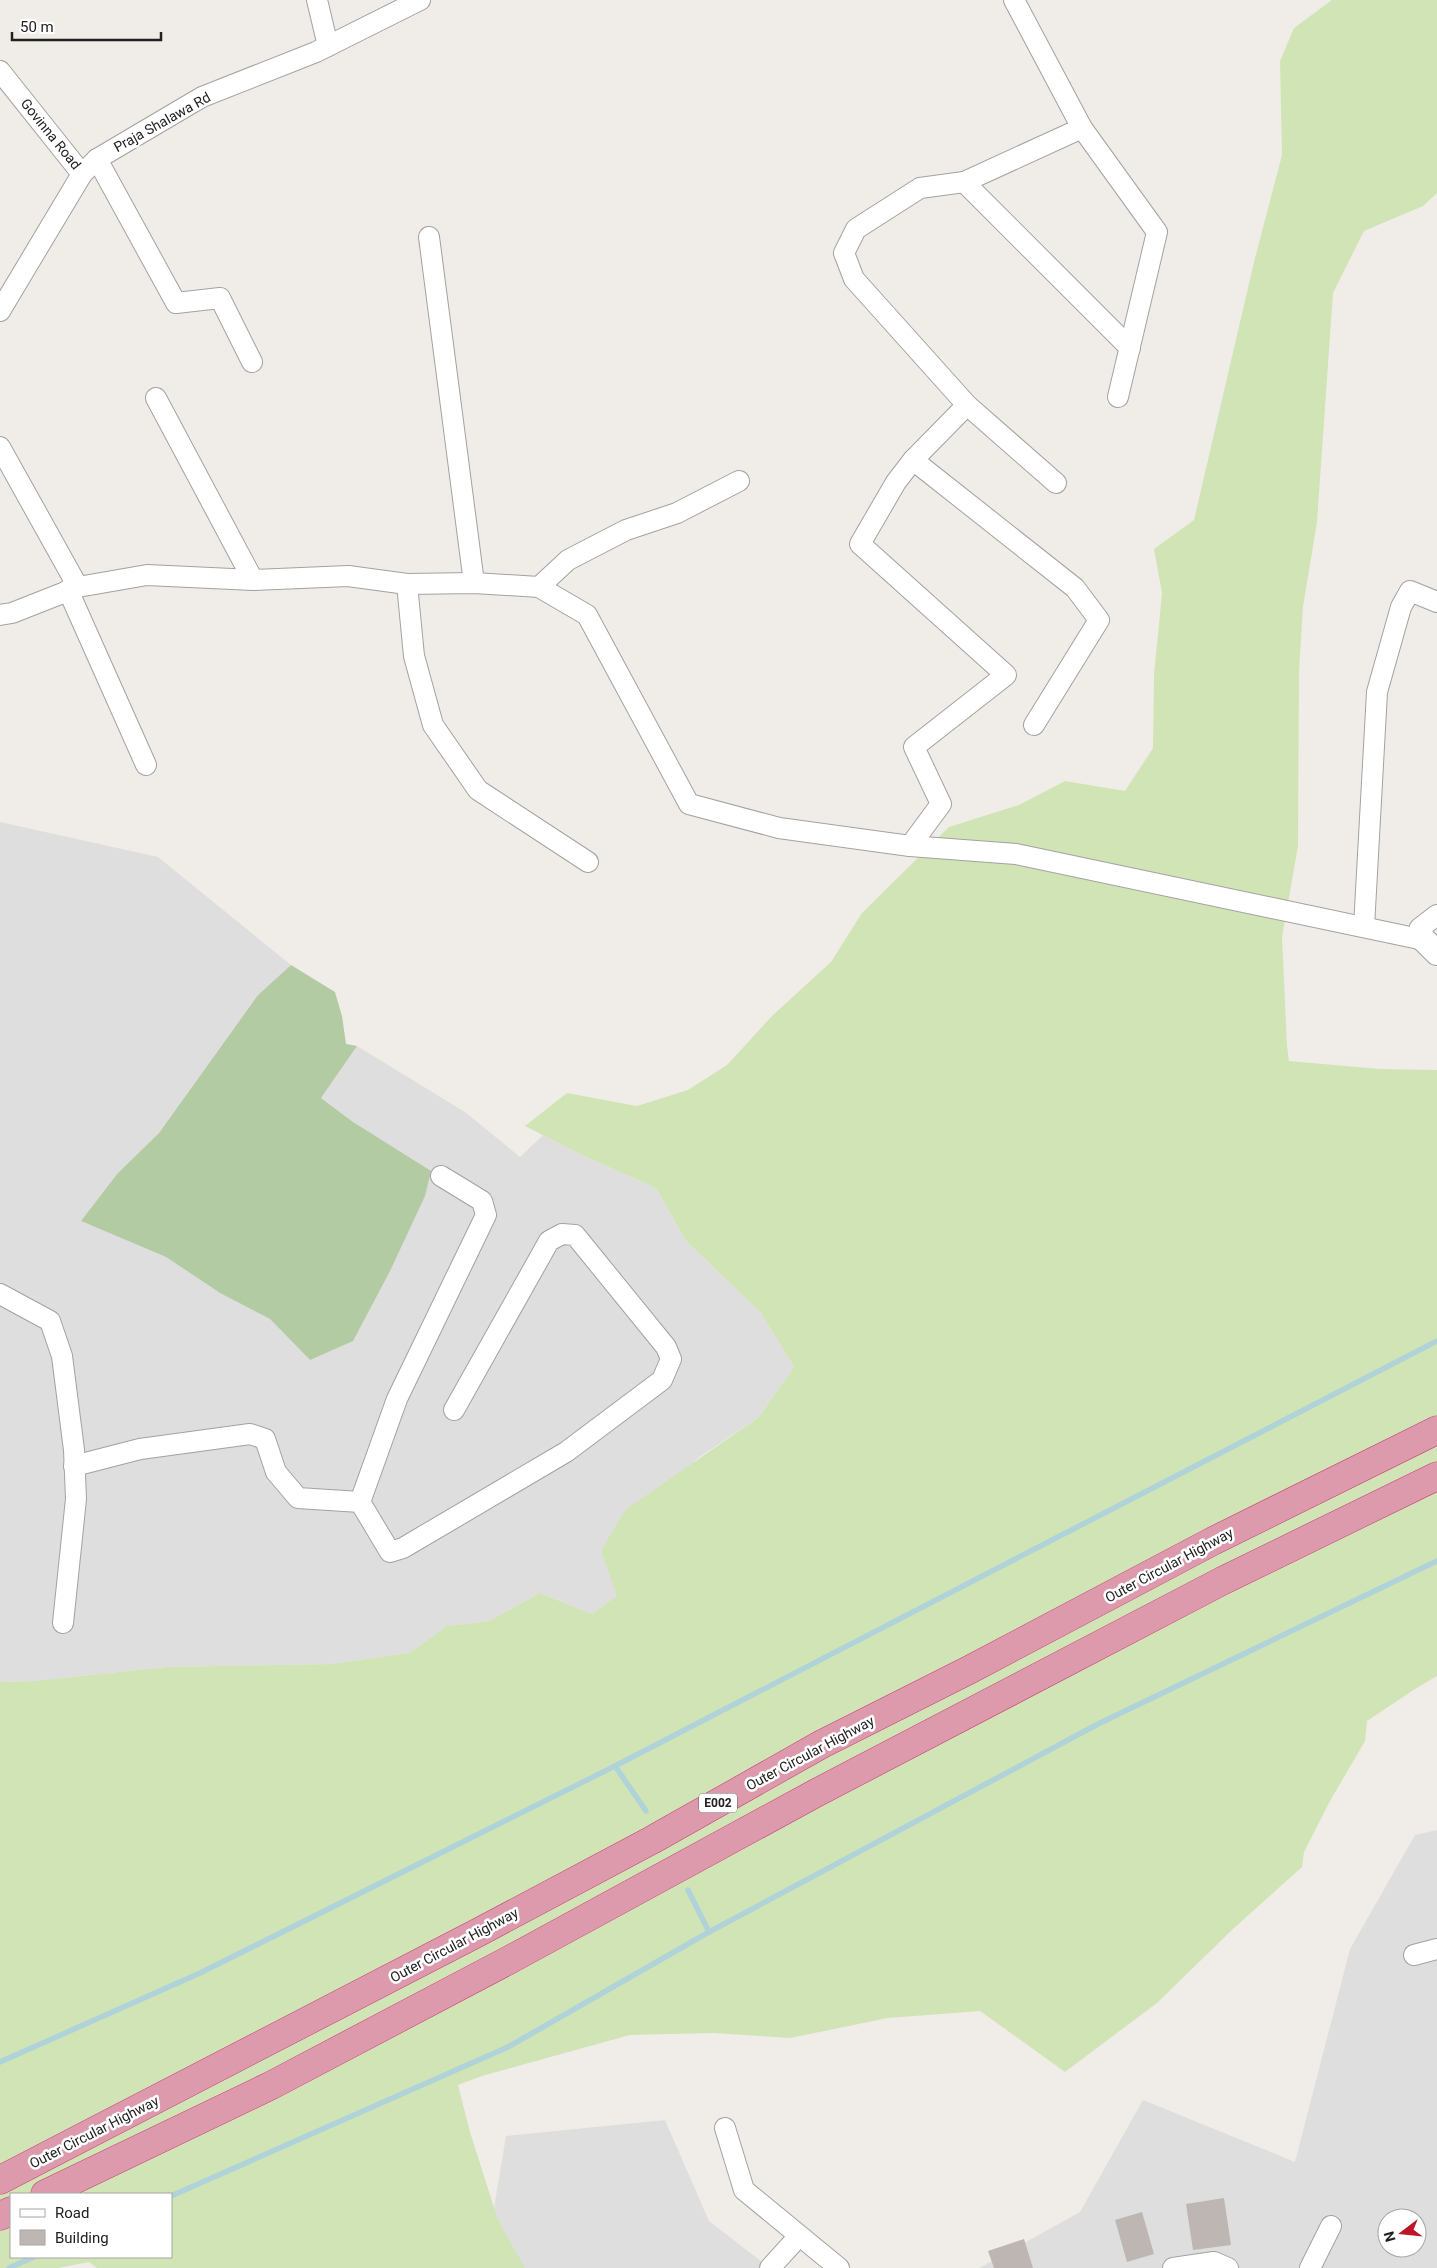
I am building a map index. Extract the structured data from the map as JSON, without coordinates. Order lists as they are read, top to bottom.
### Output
{
  "streets": {
    "highway": ["Outer Circular Highway", "E002"],
    "street": ["Praja Shalawa Rd", "Govinna Road"]
  },
  "crossings": [
    ["Praja Shalawa Rd", "Govinna Road"]
  ],
  "legend": ["Road", "Building"],
  "scale_bar": "50 m",
  "north": "left"
}
